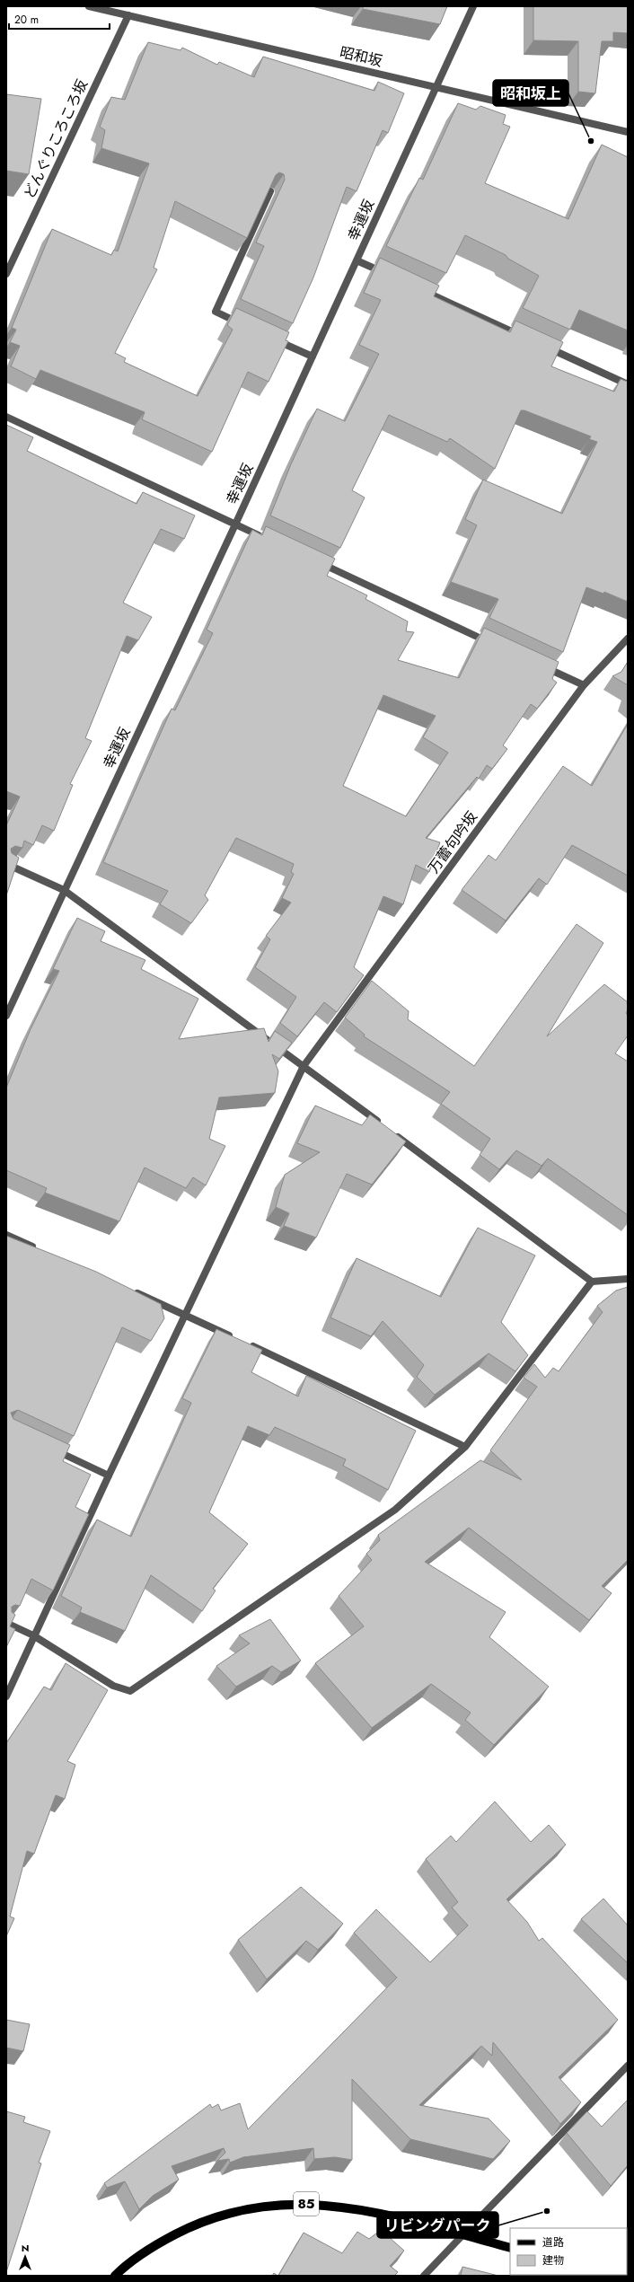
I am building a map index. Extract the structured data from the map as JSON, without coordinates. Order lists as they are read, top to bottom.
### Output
{
  "streets": {
    "main road": ["85"],
    "street": [
      "昭和坂",
      "どんぐりころころ坂",
      "幸運坂",
      "万蕾句吟坂"
    ]
  },
  "crossings": [
    ["昭和坂", "どんぐりころころ坂"],
    ["昭和坂", "幸運坂"]
  ],
  "places": ["昭和坂上", "リビングパーク"],
  "legend": ["道路", "建物"],
  "scale_bar": "20 m",
  "north": "top"
}
